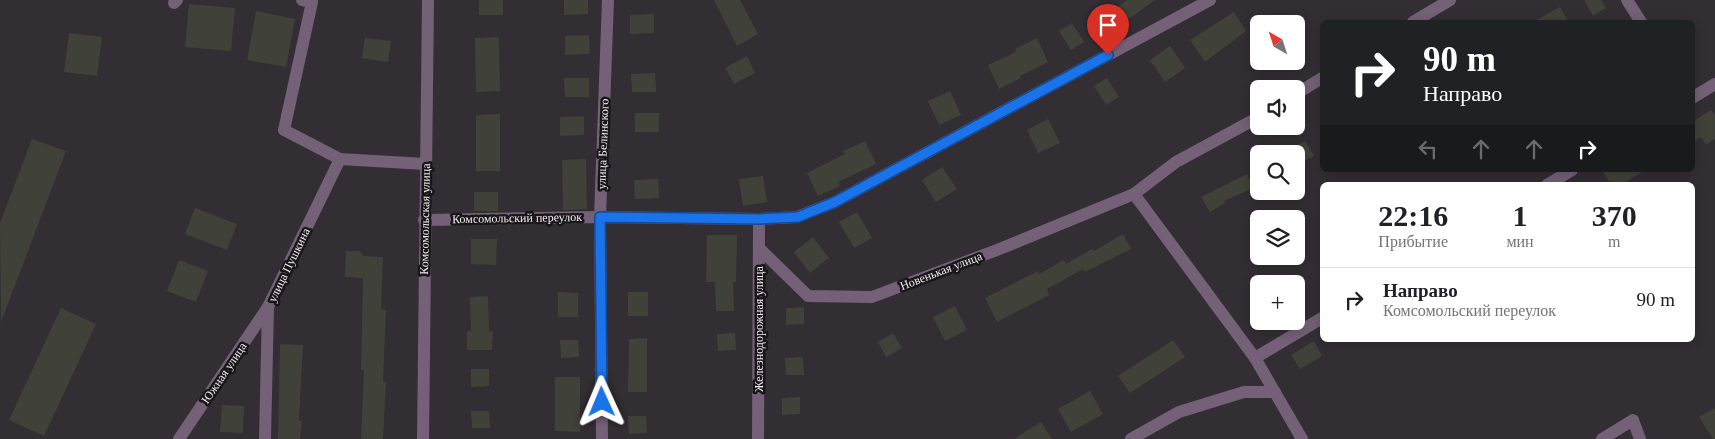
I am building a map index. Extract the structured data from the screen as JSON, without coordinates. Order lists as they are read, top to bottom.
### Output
{
  "streets": {
    "street": [
      "улица Белинского",
      "Комсомольский переулок",
      "Комсомольская улица",
      "улица Пушкина",
      "Новенькая улица",
      "Железнодорожная улица",
      "Южная улица"
    ]
  },
  "crossings": [
    ["улица Белинского", "Комсомольский переулок"],
    ["Комсомольский переулок", "Комсомольская улица"],
    ["Комсомольский переулок", "Железнодорожная улица"],
    ["улица Пушкина", "Южная улица"],
    ["Новенькая улица", "Железнодорожная улица"]
  ],
  "north": "top left",
  "page": {
    "map_buttons": "+",
    "turn": ["90 m", "Направо"],
    "eta": [
      "22:16",
      "Прибытие",
      "1",
      "мин",
      "370",
      "m"
    ],
    "list": [
      {
        "name": "Направо",
        "note": "Комсомольский переулок",
        "value": "90 m"
      }
    ]
  }
}
